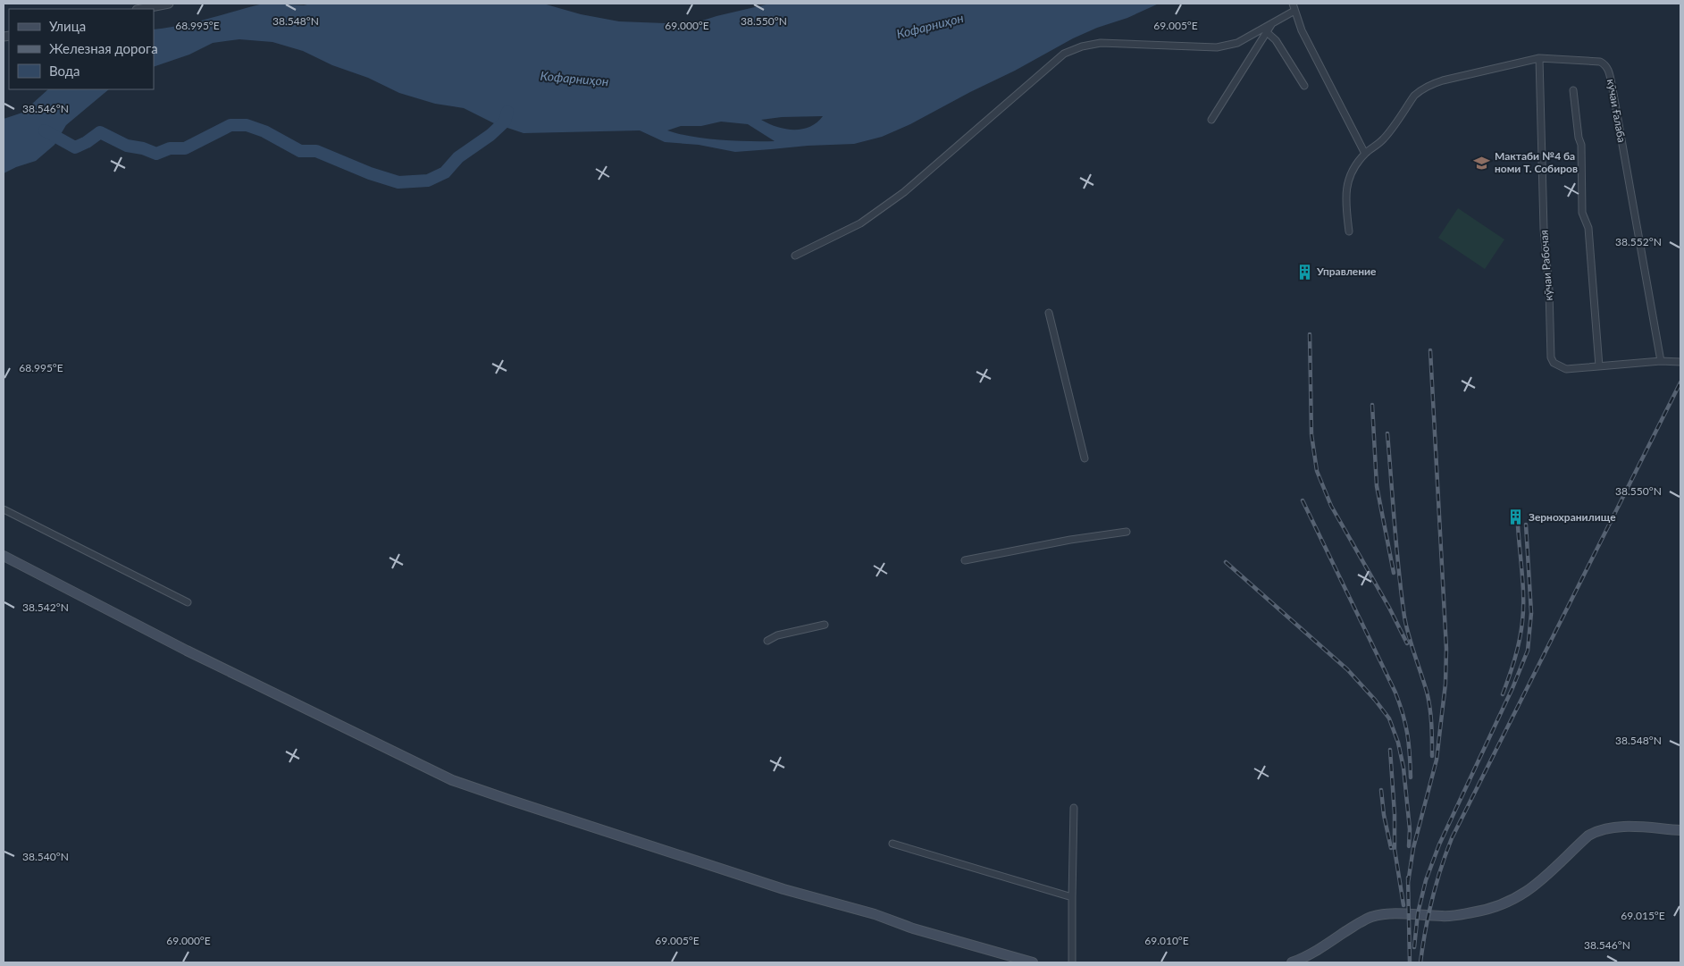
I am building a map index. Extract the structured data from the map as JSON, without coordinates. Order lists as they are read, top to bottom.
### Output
{
  "streets": {
    "street": ["кӯчаи Ғалаба", "кӯчаи Рабочая"]
  },
  "crossings": [
    ["кӯчаи Ғалаба", "кӯчаи Рабочая"]
  ],
  "water": ["Кофарниҳон"],
  "places": {
    "school or university": ["Мактаби №4 ба номи Т. Собиров"],
    "building": ["Управление", "Зернохранилище"]
  },
  "legend": ["Улица", "Железная дорога", "Вода"],
  "coordinates": [
    "38.548°N",
    "38.550°N",
    "68.995°E",
    "69.000°E",
    "69.005°E",
    "38.546°N",
    "38.552°N",
    "38.542°N",
    "38.540°N",
    "69.015°E",
    "69.010°E"
  ]
}
